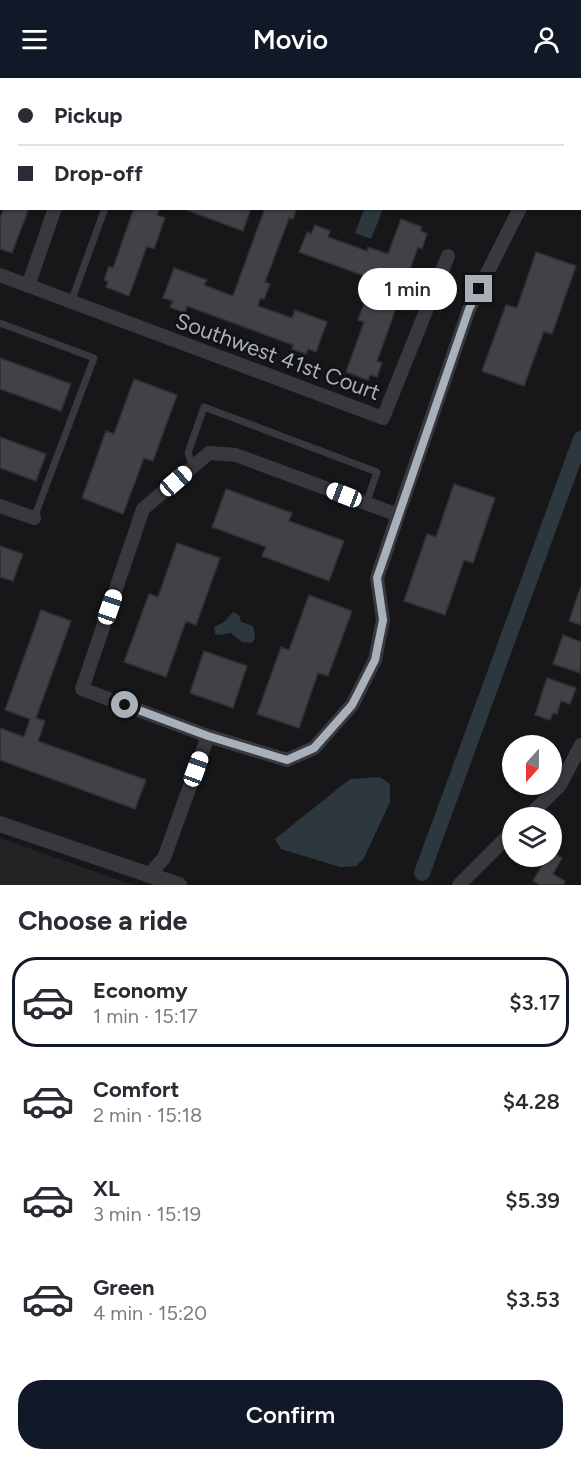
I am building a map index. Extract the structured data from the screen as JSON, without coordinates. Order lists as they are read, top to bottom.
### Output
{
  "streets": {
    "street": ["Southwest 41st Court"]
  },
  "north": "bottom",
  "page": {
    "header": "Movio",
    "banner": ["Pickup", "Drop-off"],
    "bubble": "1 min",
    "heading": "Choose a ride",
    "list": [
      {
        "name": "Economy",
        "note": "1 min · 15:17",
        "value": "$3.17"
      },
      {
        "name": "Comfort",
        "note": "2 min · 15:18",
        "value": "$4.28"
      },
      {
        "name": "XL",
        "note": "3 min · 15:19",
        "value": "$5.39"
      },
      {
        "name": "Green",
        "note": "4 min · 15:20",
        "value": "$3.53"
      }
    ],
    "buttons": "Confirm"
  }
}
